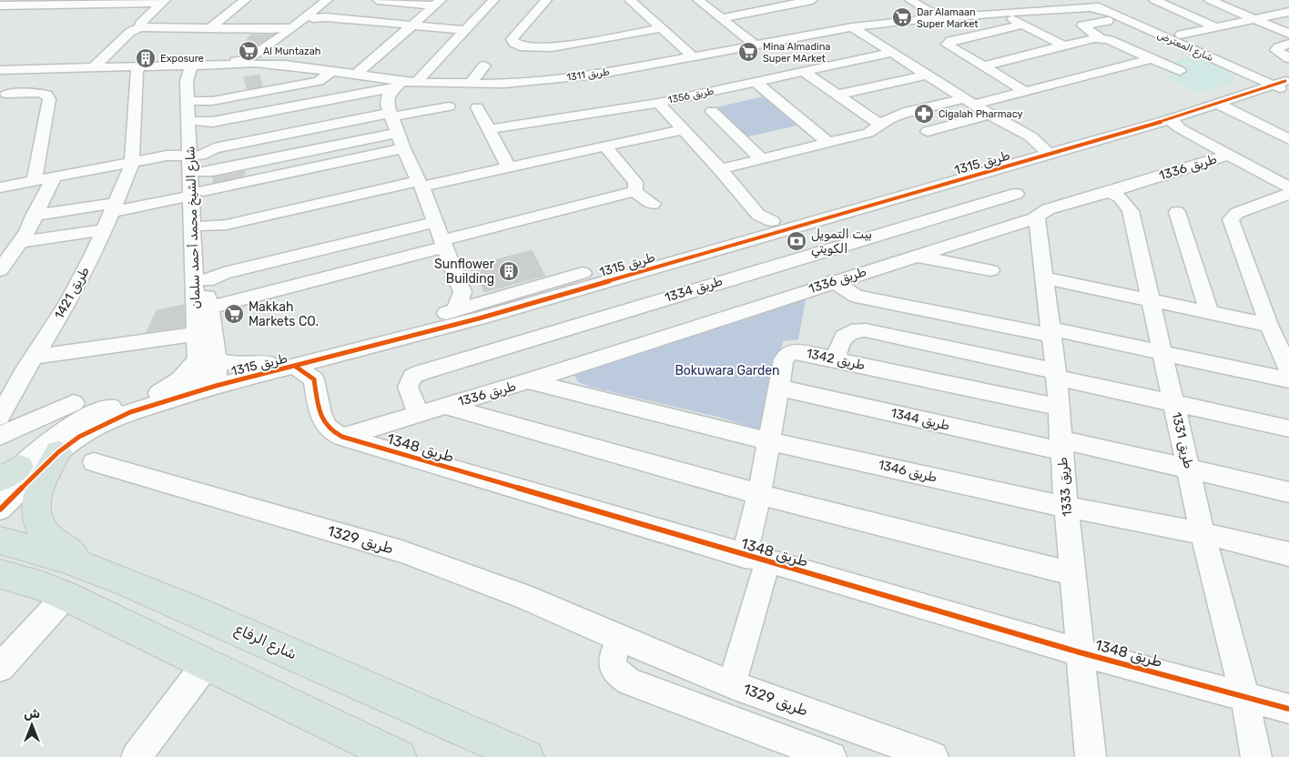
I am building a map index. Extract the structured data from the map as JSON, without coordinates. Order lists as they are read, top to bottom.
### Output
{
  "streets": {
    "main road": ["شارع الرفاع"],
    "street": [
      "شارع المعترض",
      "طريق 1311",
      "طريق 1356",
      "طريق 1315",
      "طريق 1336",
      "شارع الشيخ محمد أحمد سلمان",
      "طريق 1334",
      "طريق 1421",
      "طريق 1342",
      "طريق 1344",
      "طريق 1331",
      "طريق 1348",
      "طريق 1346",
      "طريق 1333",
      "طريق 1329"
    ]
  },
  "crossings": [
    ["شارع المعترض", "طريق 1311"],
    ["شارع المعترض", "طريق 1315"],
    ["طريق 1315", "شارع الشيخ محمد أحمد سلمان"],
    ["طريق 1315", "طريق 1348"],
    ["طريق 1336", "طريق 1334"],
    ["طريق 1336", "طريق 1342"],
    ["طريق 1336", "طريق 1331"],
    ["طريق 1336", "طريق 1348"],
    ["طريق 1336", "طريق 1346"],
    ["طريق 1336", "طريق 1333"],
    ["طريق 1342", "طريق 1344"],
    ["طريق 1342", "طريق 1348"],
    ["طريق 1342", "طريق 1346"],
    ["طريق 1342", "طريق 1333"],
    ["طريق 1342", "طريق 1329"],
    ["طريق 1344", "طريق 1331"],
    ["طريق 1344", "طريق 1333"],
    ["طريق 1331", "طريق 1348"],
    ["طريق 1331", "طريق 1346"],
    ["طريق 1348", "طريق 1333"],
    ["طريق 1346", "طريق 1333"]
  ],
  "parks": ["Bokuwara Garden"],
  "places": {
    "supermarket": [
      "Dar Alamaan Super Market",
      "Al Muntazah",
      "Mina Almadina Super MArket",
      "Makkah Markets CO."
    ],
    "building": ["Exposure", "Sunflower Building"],
    "pharmacy": ["Cigalah Pharmacy"],
    "bank": ["بيت التمويل الكويتي"]
  },
  "north": "top"
}
